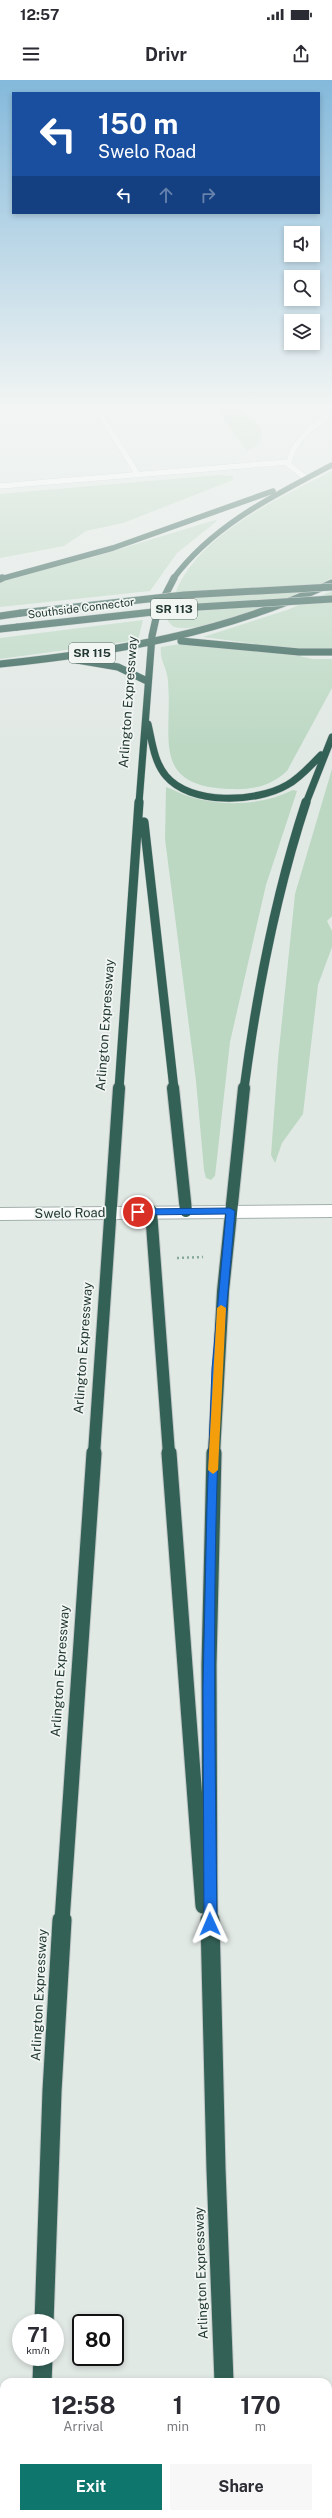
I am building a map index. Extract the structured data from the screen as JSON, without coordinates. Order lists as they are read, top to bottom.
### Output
{
  "streets": {
    "highway": [
      "Southside Connector",
      "SR 113",
      "SR 115",
      "Arlington Expressway"
    ],
    "street": ["Swelo Road"]
  },
  "crossings": [
    ["SR 115", "Arlington Expressway"],
    ["Arlington Expressway", "Swelo Road"]
  ],
  "page": {
    "status": "12:57",
    "header": "Drivr",
    "turn": ["150 m", "Swelo Road"],
    "speed": "71 km/h",
    "limit": "80",
    "eta": [
      "12:58",
      "Arrival",
      "1",
      "min",
      "170",
      "m"
    ],
    "buttons": ["Exit", "Share"]
  }
}
